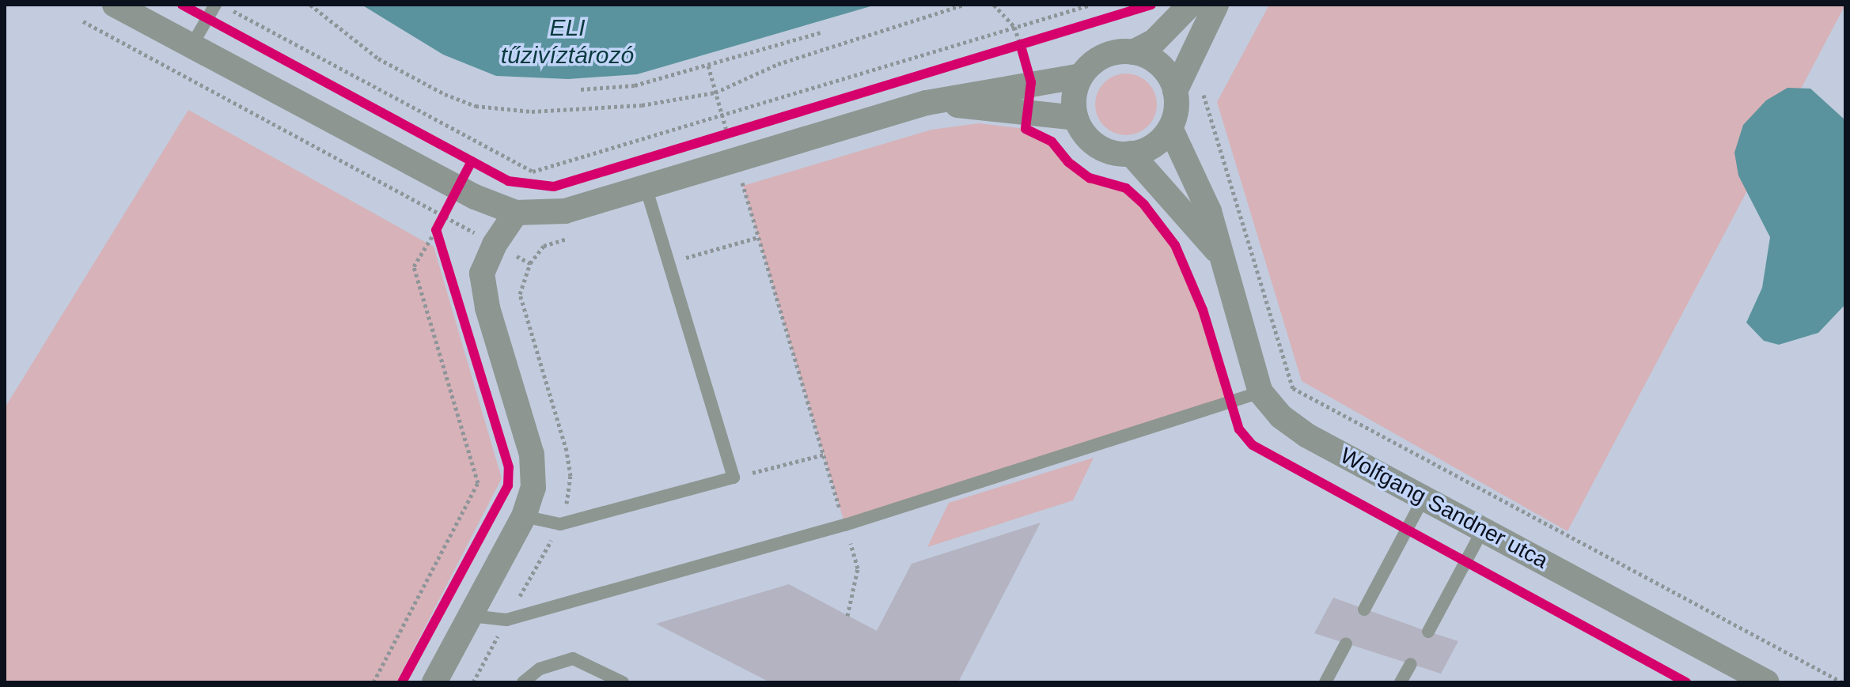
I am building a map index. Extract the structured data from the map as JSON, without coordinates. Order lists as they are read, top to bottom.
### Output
{
  "streets": {
    "street": ["Wolfgang Sandner utca"]
  },
  "water": ["ELI tűzivíztározó"]
}
